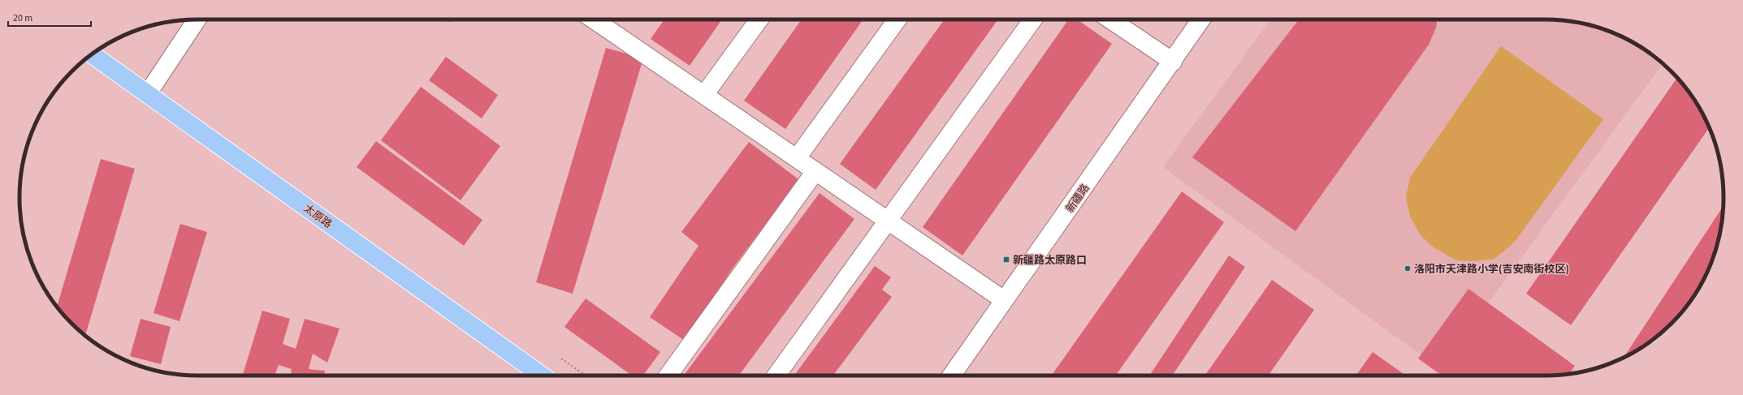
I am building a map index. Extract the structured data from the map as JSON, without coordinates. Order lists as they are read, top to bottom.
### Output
{
  "streets": {
    "main road": ["太原路"],
    "street": ["新疆路"]
  },
  "places": {
    "transit": ["新疆路太原路口"],
    "other": ["洛阳市天津路小学(吉安南街校区)"]
  },
  "scale_bar": "20 m"
}
